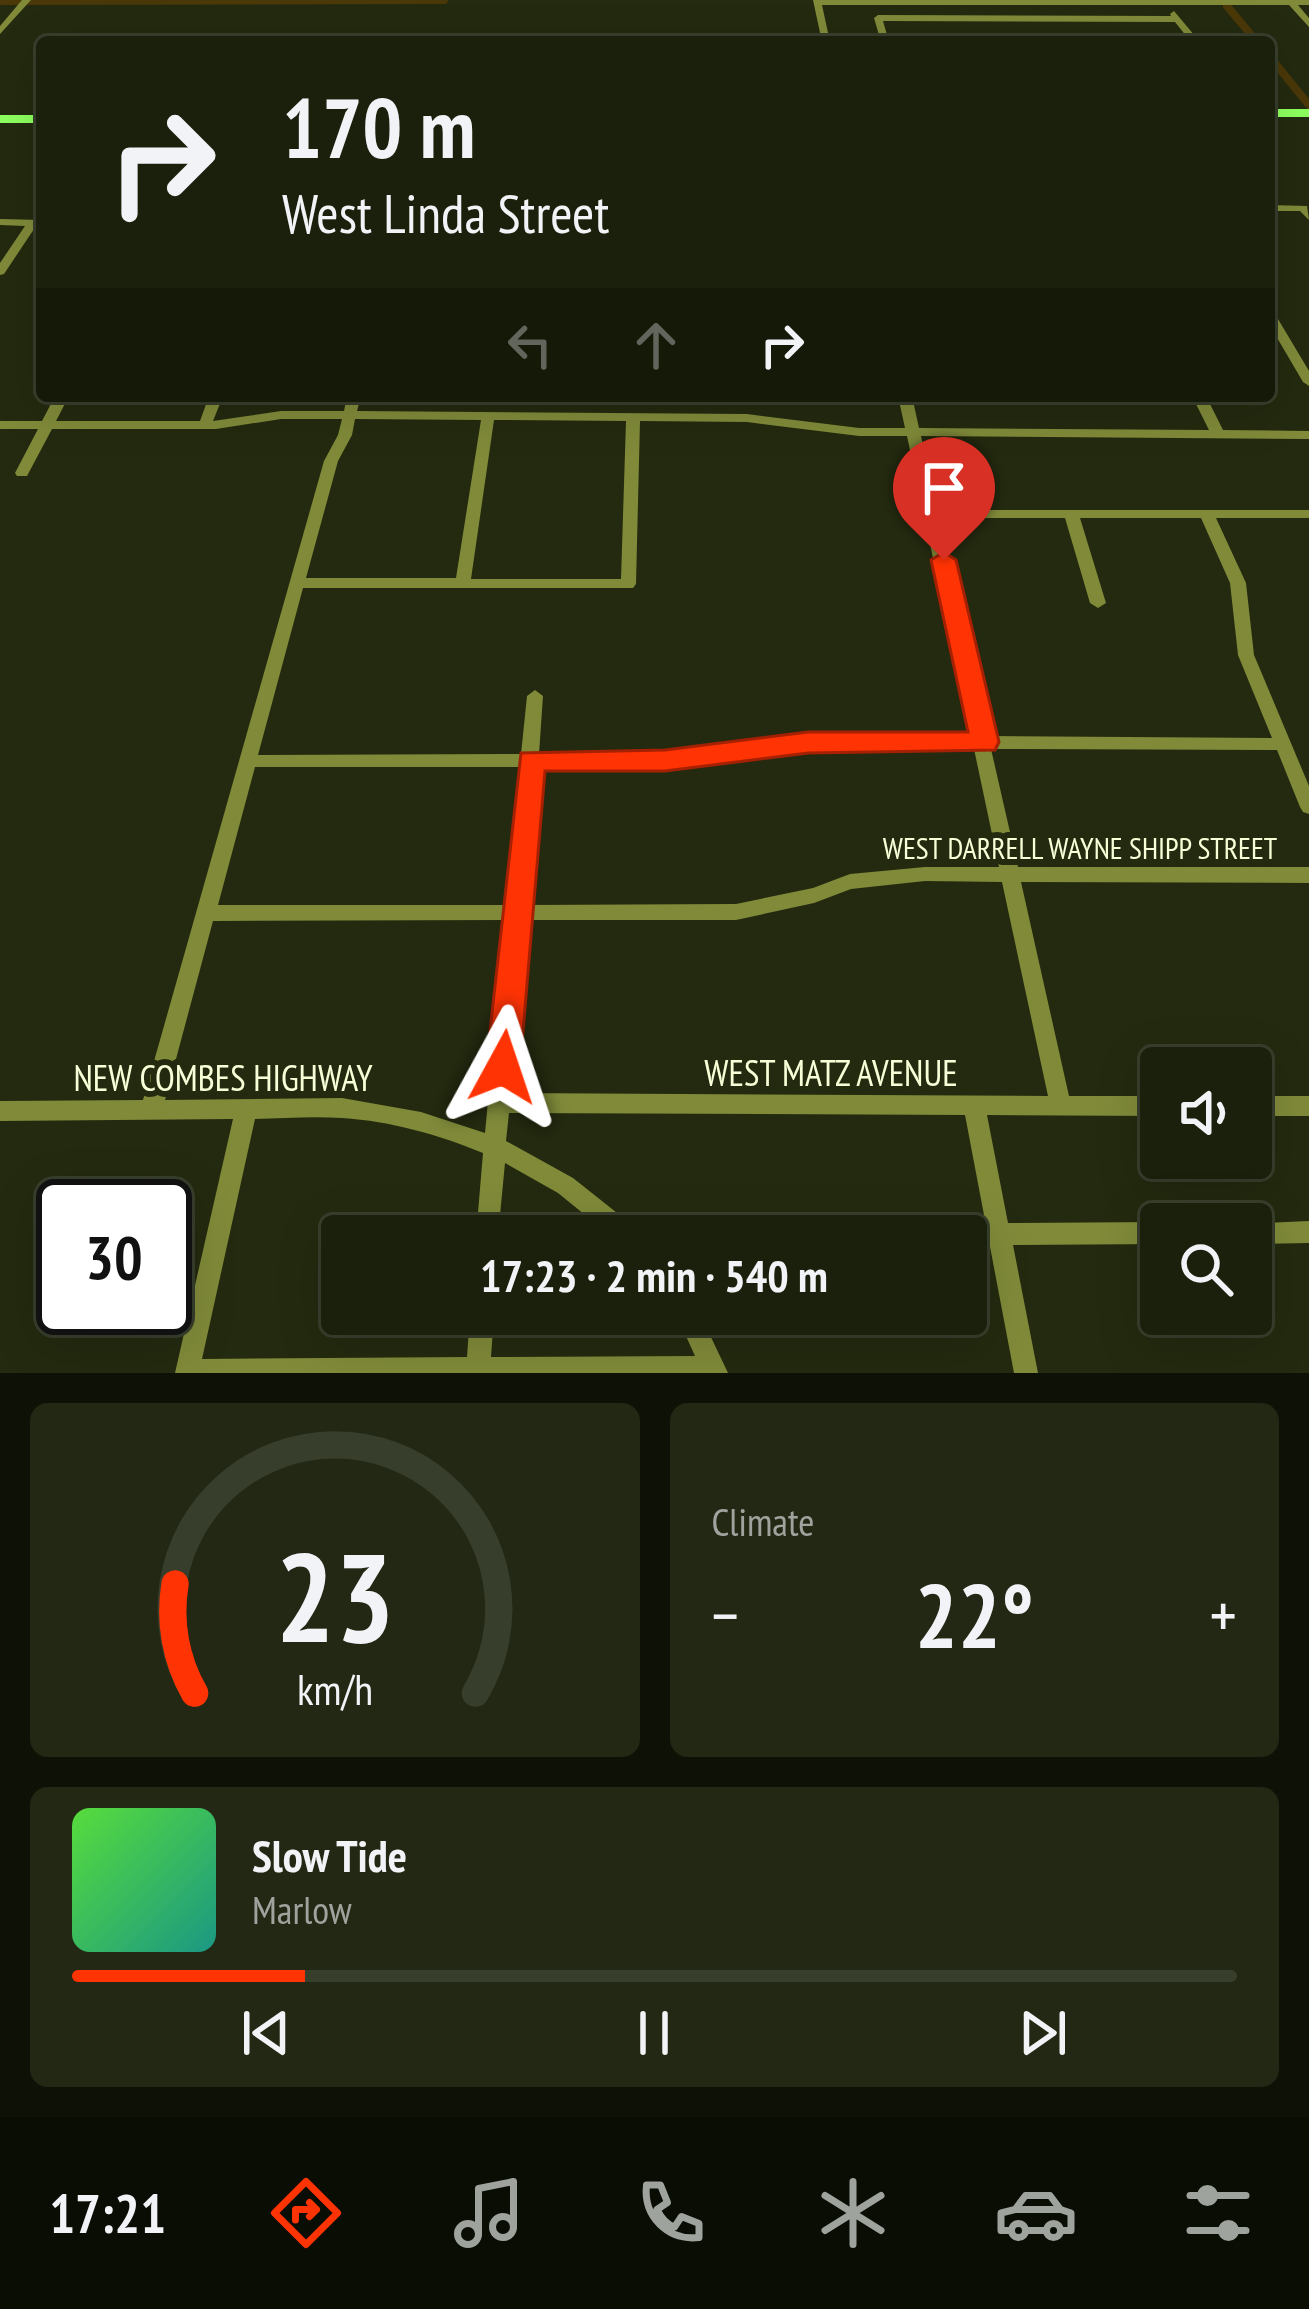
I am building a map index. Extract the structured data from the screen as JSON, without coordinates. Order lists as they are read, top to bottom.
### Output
{
  "streets": {
    "street": ["WEST DARRELL WAYNE SHIPP STREET", "WEST MATZ AVENUE", "NEW COMBES HIGHWAY"]
  },
  "page": {
    "turn": ["170 m", "West Linda Street"],
    "limit": "30",
    "trip": "17:23 · 2 min · 540 m",
    "tile": "Climate",
    "heat": ["−", "22°", "+"],
    "song": ["Slow Tide", "Marlow"],
    "tabs": "17:21",
    "gauge": ["23", "km/h"]
  }
}
